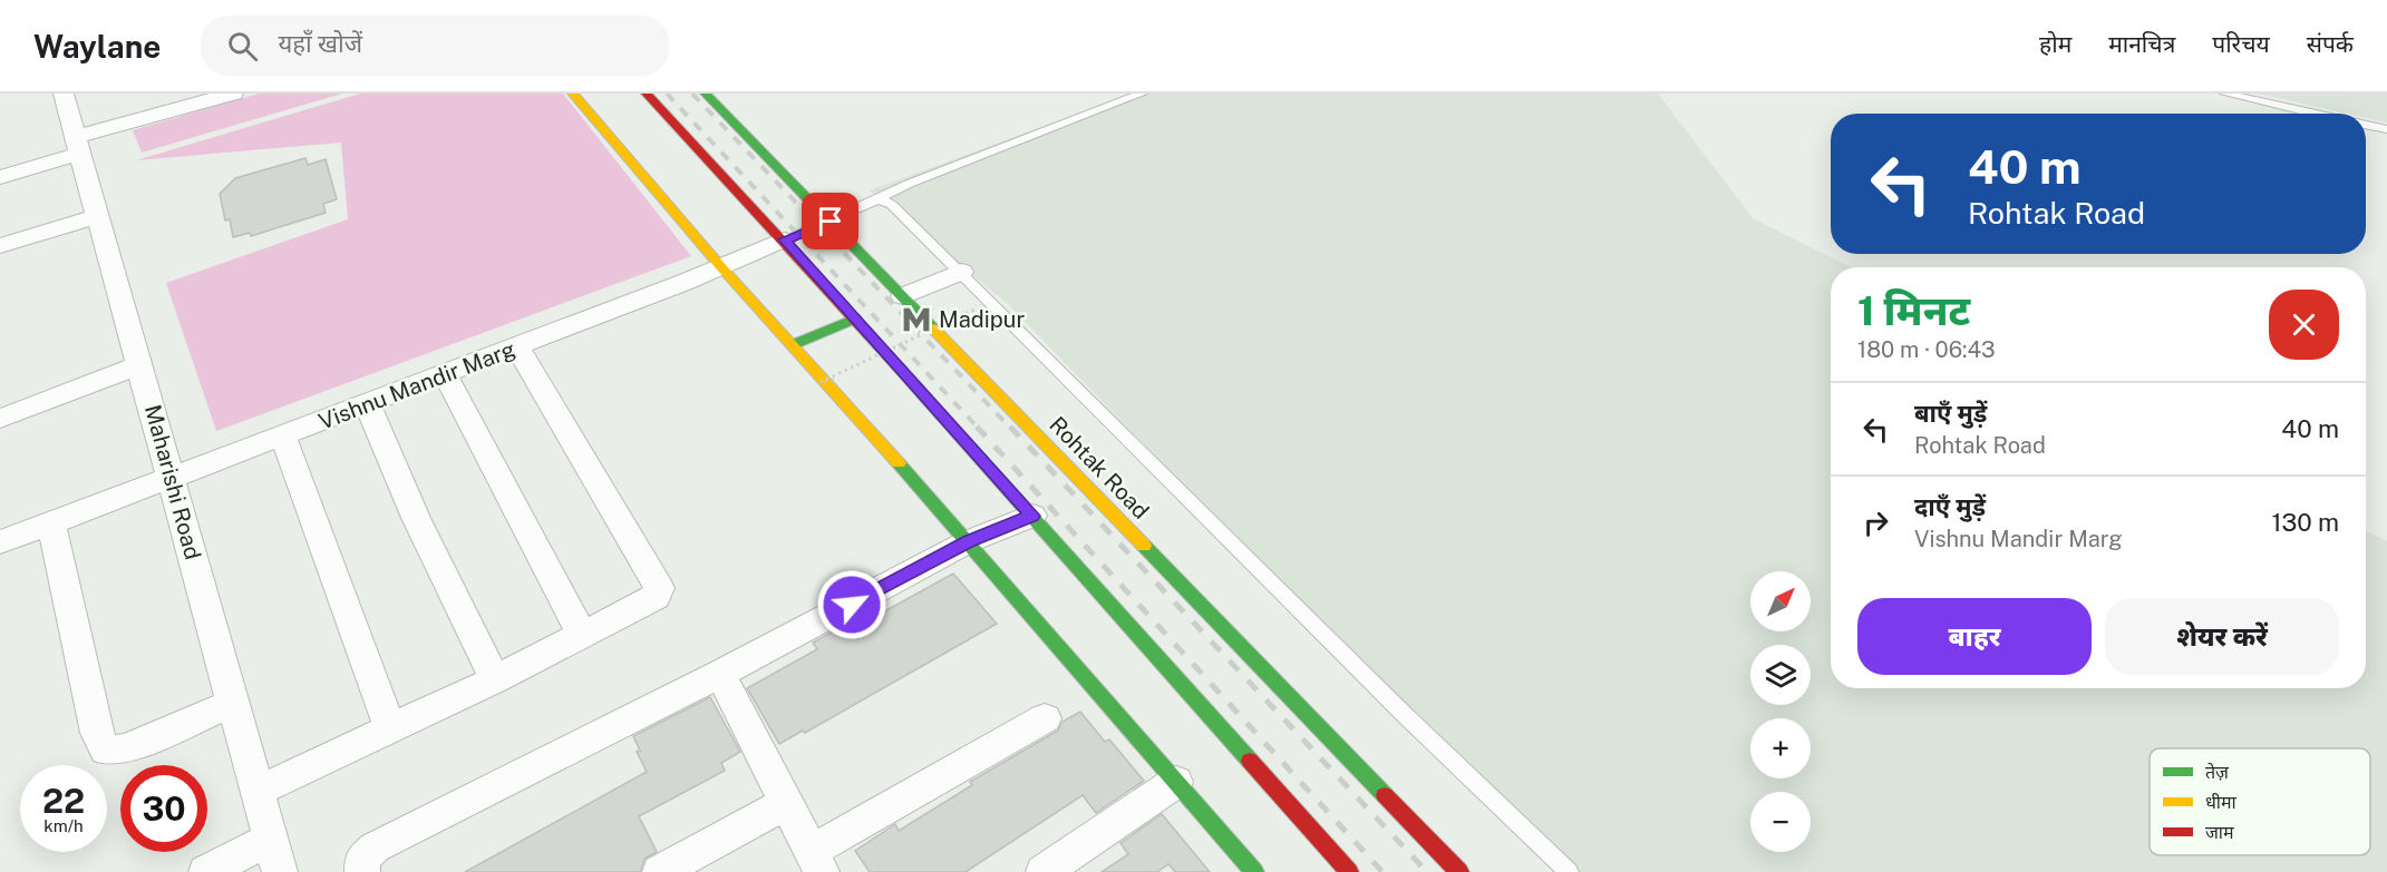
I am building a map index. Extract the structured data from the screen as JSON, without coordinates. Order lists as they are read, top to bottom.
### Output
{
  "streets": {
    "main road": ["Rohtak Road"],
    "street": ["Vishnu Mandir Marg", "Maharishi Road"]
  },
  "crossings": [
    ["Vishnu Mandir Marg", "Rohtak Road"],
    ["Vishnu Mandir Marg", "Maharishi Road"]
  ],
  "places": {
    "metro station": ["Madipur"]
  },
  "legend": ["तेज़", "धीमा", "जाम"],
  "north": "top right",
  "page": {
    "header": "Waylane",
    "search": "यहाँ खोजें",
    "nav": [
      "होम",
      "मानचित्र",
      "परिचय",
      "संपर्क"
    ],
    "turn": ["40 m", "Rohtak Road"],
    "heading": ["1 मिनट", "180 m · 06:43"],
    "list": [
      {
        "name": "बाएँ मुड़ें",
        "note": "Rohtak Road",
        "value": "40 m"
      },
      {
        "name": "दाएँ मुड़ें",
        "note": "Vishnu Mandir Marg",
        "value": "130 m"
      }
    ],
    "map_buttons": ["+", "−"],
    "buttons": ["बाहर", "शेयर करें"],
    "speed": "22 km/h",
    "limit": "30"
  }
}
